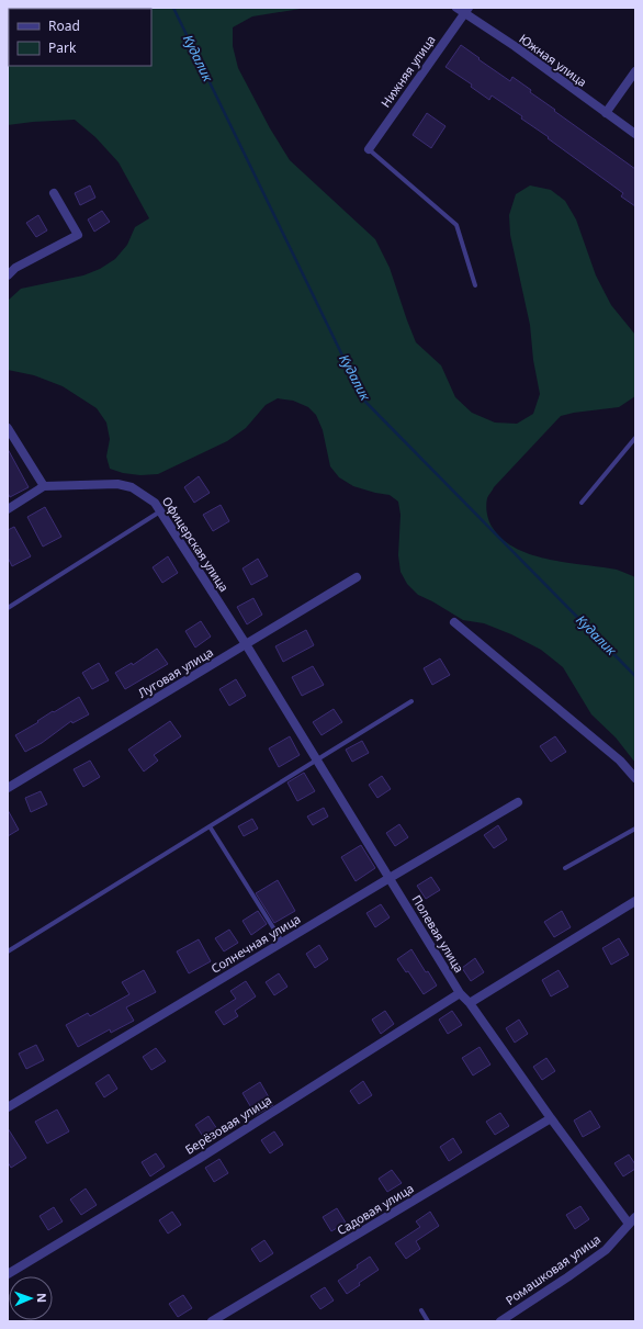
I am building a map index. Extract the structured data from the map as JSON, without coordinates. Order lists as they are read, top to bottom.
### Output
{
  "streets": {
    "street": [
      "Южная улица",
      "Нижняя улица",
      "Офицерская улица",
      "Луговая улица",
      "Полевая улица",
      "Солнечная улица",
      "Берёзовая улица",
      "Садовая улица",
      "Ромашковая улица"
    ]
  },
  "crossings": [
    ["Южная улица", "Нижняя улица"],
    ["Офицерская улица", "Луговая улица"],
    ["Офицерская улица", "Полевая улица"],
    ["Луговая улица", "Полевая улица"],
    ["Полевая улица", "Солнечная улица"],
    ["Полевая улица", "Берёзовая улица"],
    ["Полевая улица", "Садовая улица"],
    ["Полевая улица", "Ромашковая улица"]
  ],
  "water": ["Кудалик"],
  "legend": ["Road", "Park"],
  "north": "right"
}
